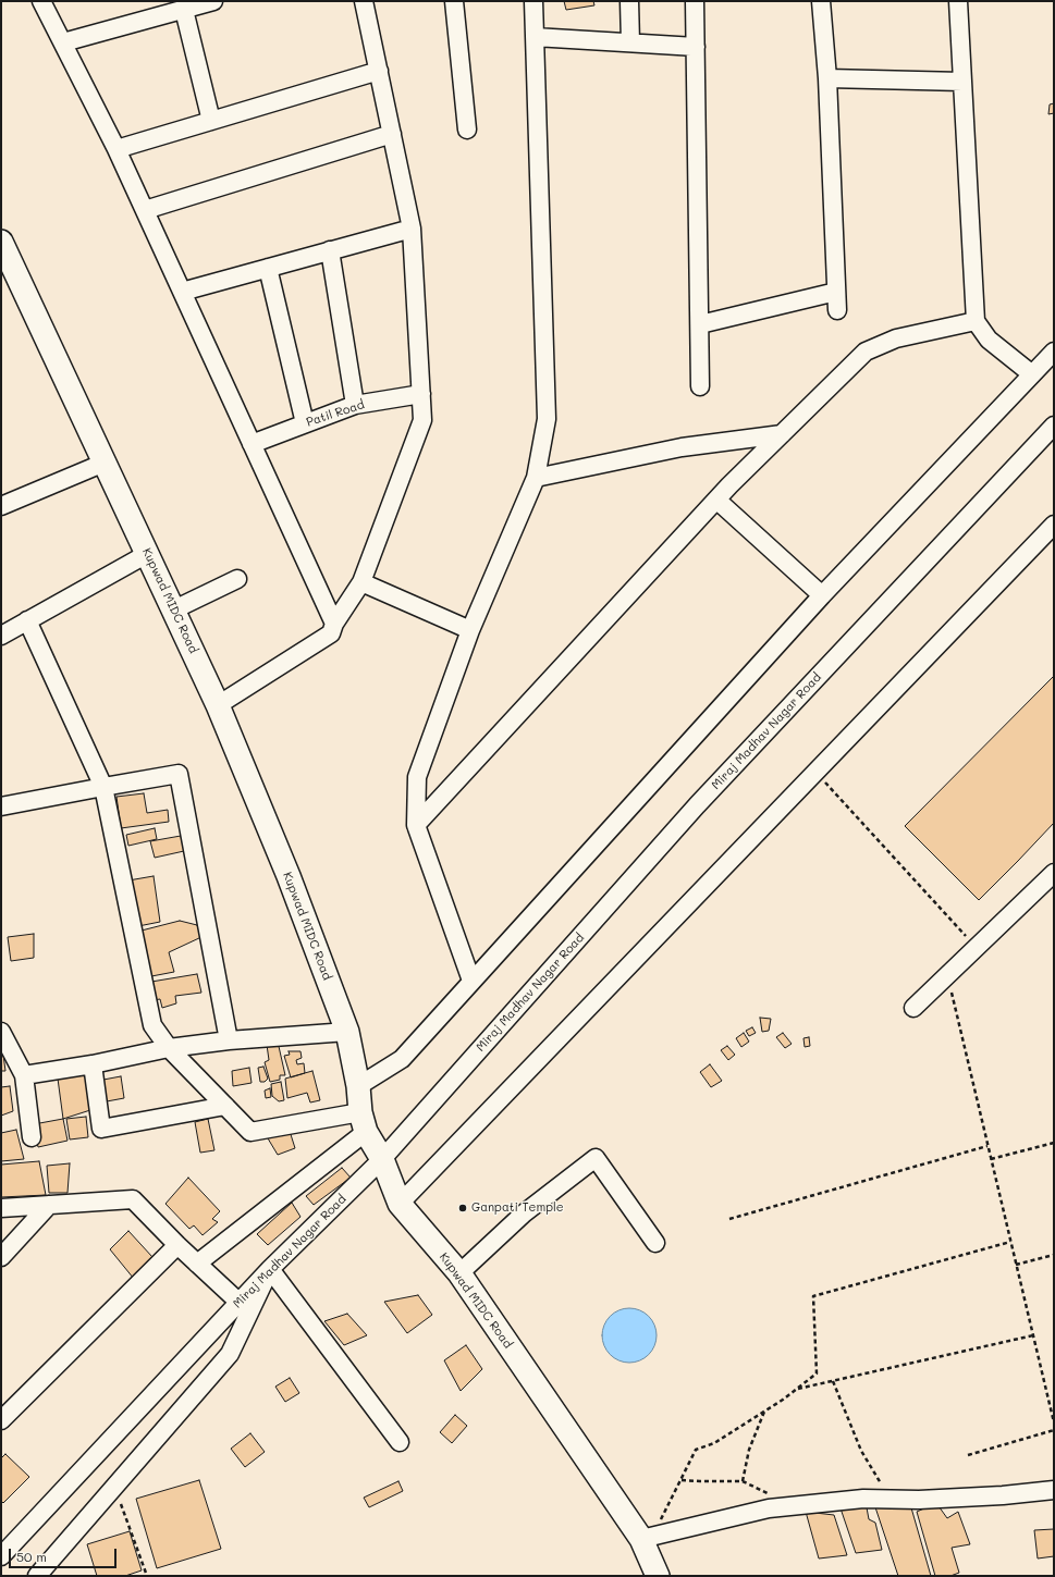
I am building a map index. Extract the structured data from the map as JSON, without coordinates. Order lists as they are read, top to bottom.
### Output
{
  "streets": {
    "main road": ["Kupwad MIDC Road"],
    "street": ["Patil Road", "Miraj Madhav Nagar Road"]
  },
  "crossings": [
    ["Kupwad MIDC Road", "Miraj Madhav Nagar Road"]
  ],
  "places": ["Ganpati Temple"],
  "scale_bar": "50 m"
}
